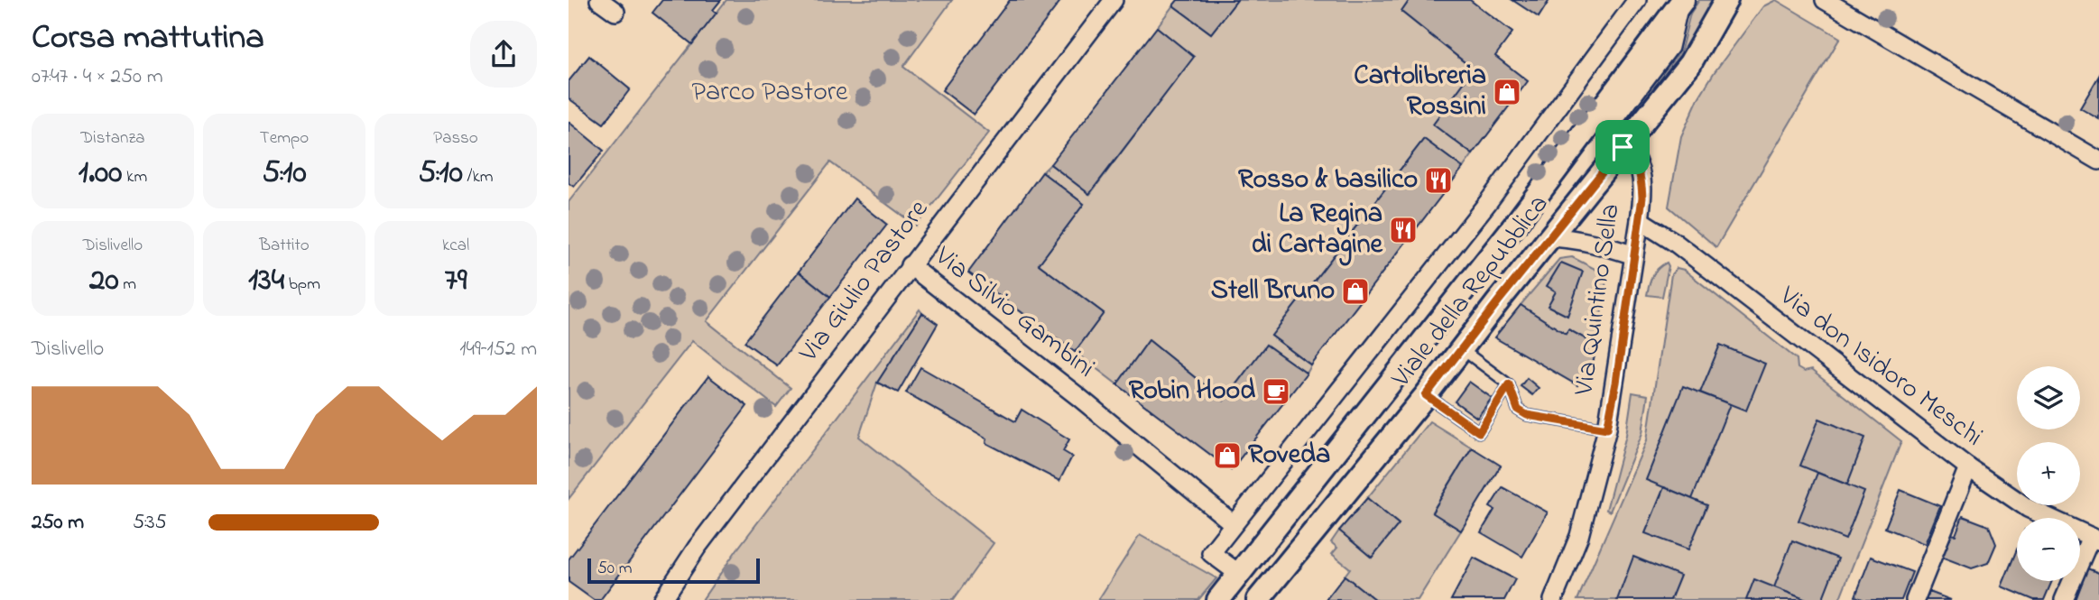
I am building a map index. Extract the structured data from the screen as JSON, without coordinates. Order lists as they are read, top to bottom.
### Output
{
  "streets": {
    "street": [
      "Via Giulio Pastore",
      "Viale della Repubblica",
      "Via Quintino Sella",
      "Via Silvio Gambini",
      "Via don Isidoro Meschi"
    ]
  },
  "crossings": [
    ["Via Giulio Pastore", "Via Silvio Gambini"],
    ["Viale della Repubblica", "Via Quintino Sella"],
    ["Viale della Repubblica", "Via Silvio Gambini"],
    ["Via Quintino Sella", "Via don Isidoro Meschi"]
  ],
  "parks": ["Parco Pastore"],
  "places": {
    "shop": ["Cartolibreria Rossini", "Stell Bruno", "Roveda"],
    "restaurant": ["Rosso & basilico", "La Regina di Cartagine"],
    "cafe": ["Robin Hood"]
  },
  "scale_bar": "50 m",
  "page": {
    "heading": ["Corsa mattutina", "07:47 · 4 × 250 m"],
    "stats": [
      ["Distanza", "1.00 km"],
      ["Tempo", "5:10"],
      ["Passo", "5:10 /km"],
      ["Dislivello", "20 m"],
      ["Battito", "134 bpm"],
      ["kcal", "79"]
    ],
    "chart": ["Dislivello", "149–152 m"],
    "map_buttons": ["+", "−"],
    "list": [
      {
        "name": "250 m",
        "note": "5:35"
      }
    ],
    "scale": "50 m"
  }
}
